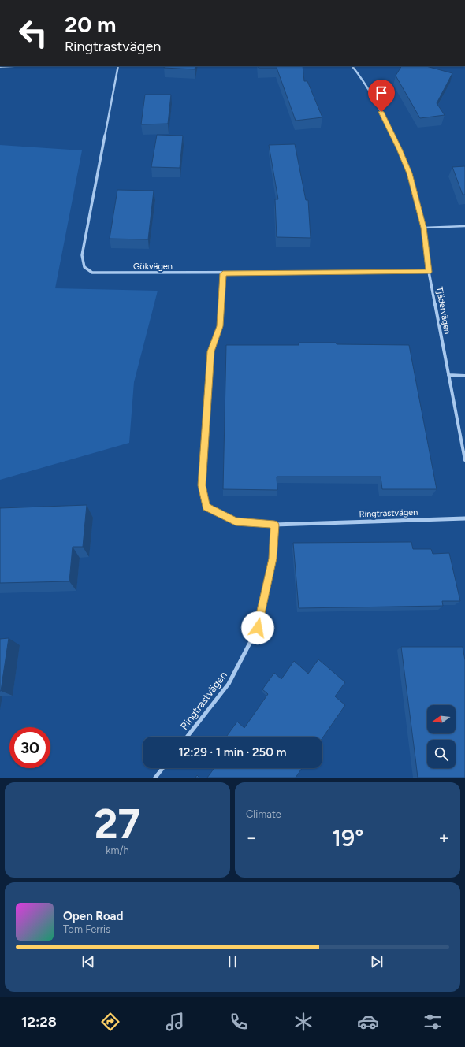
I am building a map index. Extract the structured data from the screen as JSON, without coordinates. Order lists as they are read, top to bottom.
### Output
{
  "streets": {
    "street": ["Gökvägen", "Tjädervägen", "Ringtrastvägen"]
  },
  "crossings": [
    ["Gökvägen", "Tjädervägen"],
    ["Gökvägen", "Ringtrastvägen"]
  ],
  "north": "left",
  "page": {
    "turn": ["20 m", "Ringtrastvägen"],
    "limit": "30",
    "trip": "12:29 · 1 min · 250 m",
    "tile": [
      ["27", "km/h"],
      "Climate"
    ],
    "heat": ["−", "19°", "+"],
    "song": ["Open Road", "Tom Ferris"],
    "tabs": "12:28"
  }
}
